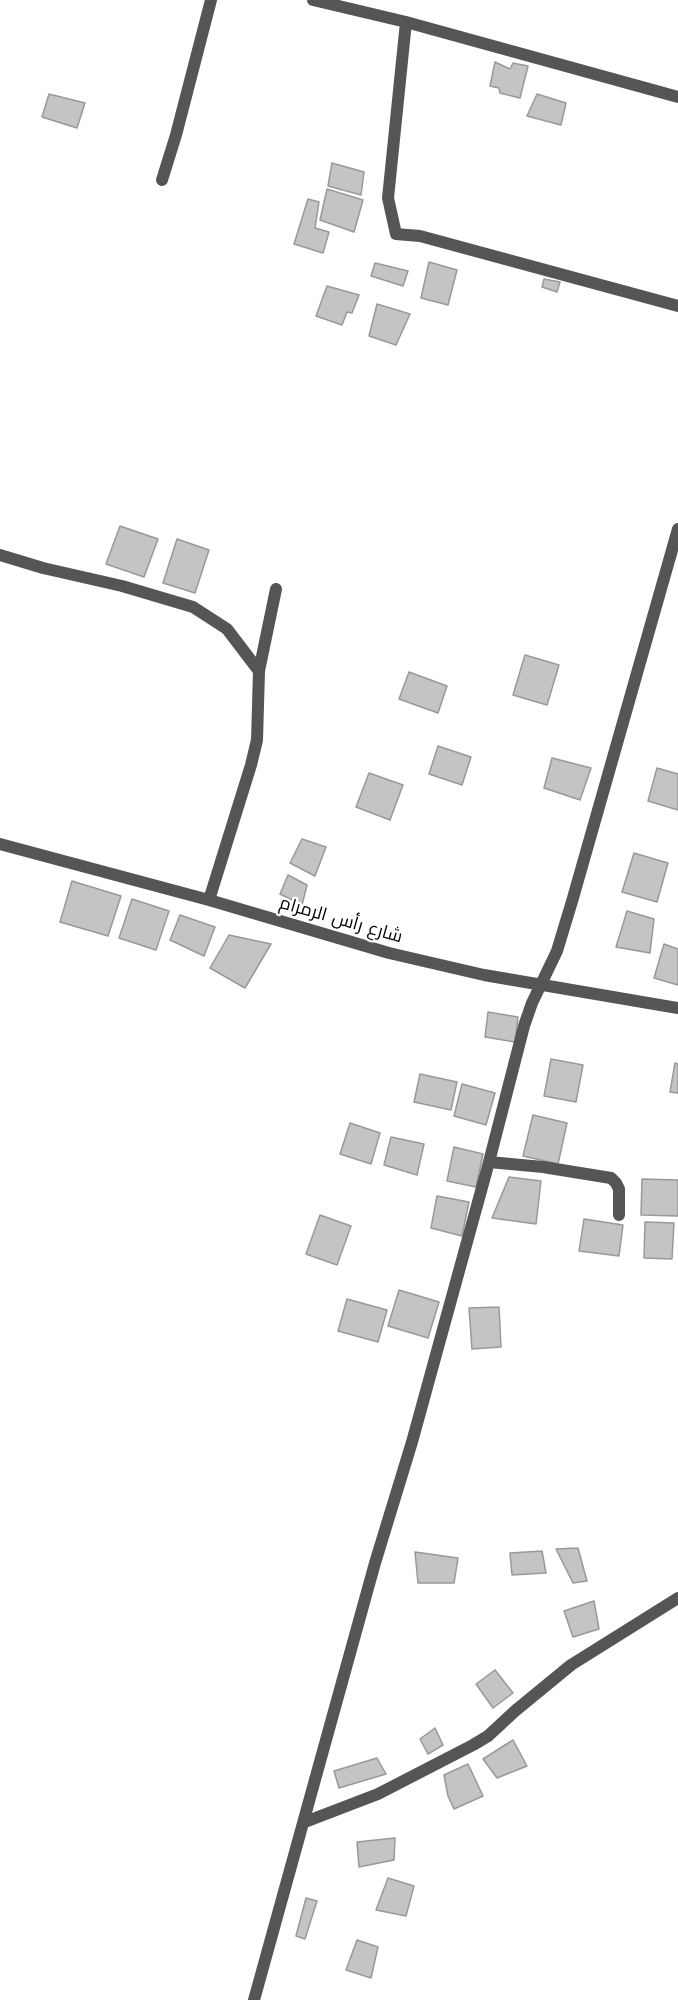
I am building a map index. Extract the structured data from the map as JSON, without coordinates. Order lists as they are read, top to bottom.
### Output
{
  "streets": {
    "street": ["شارع رأس الرمرام"]
  }
}
